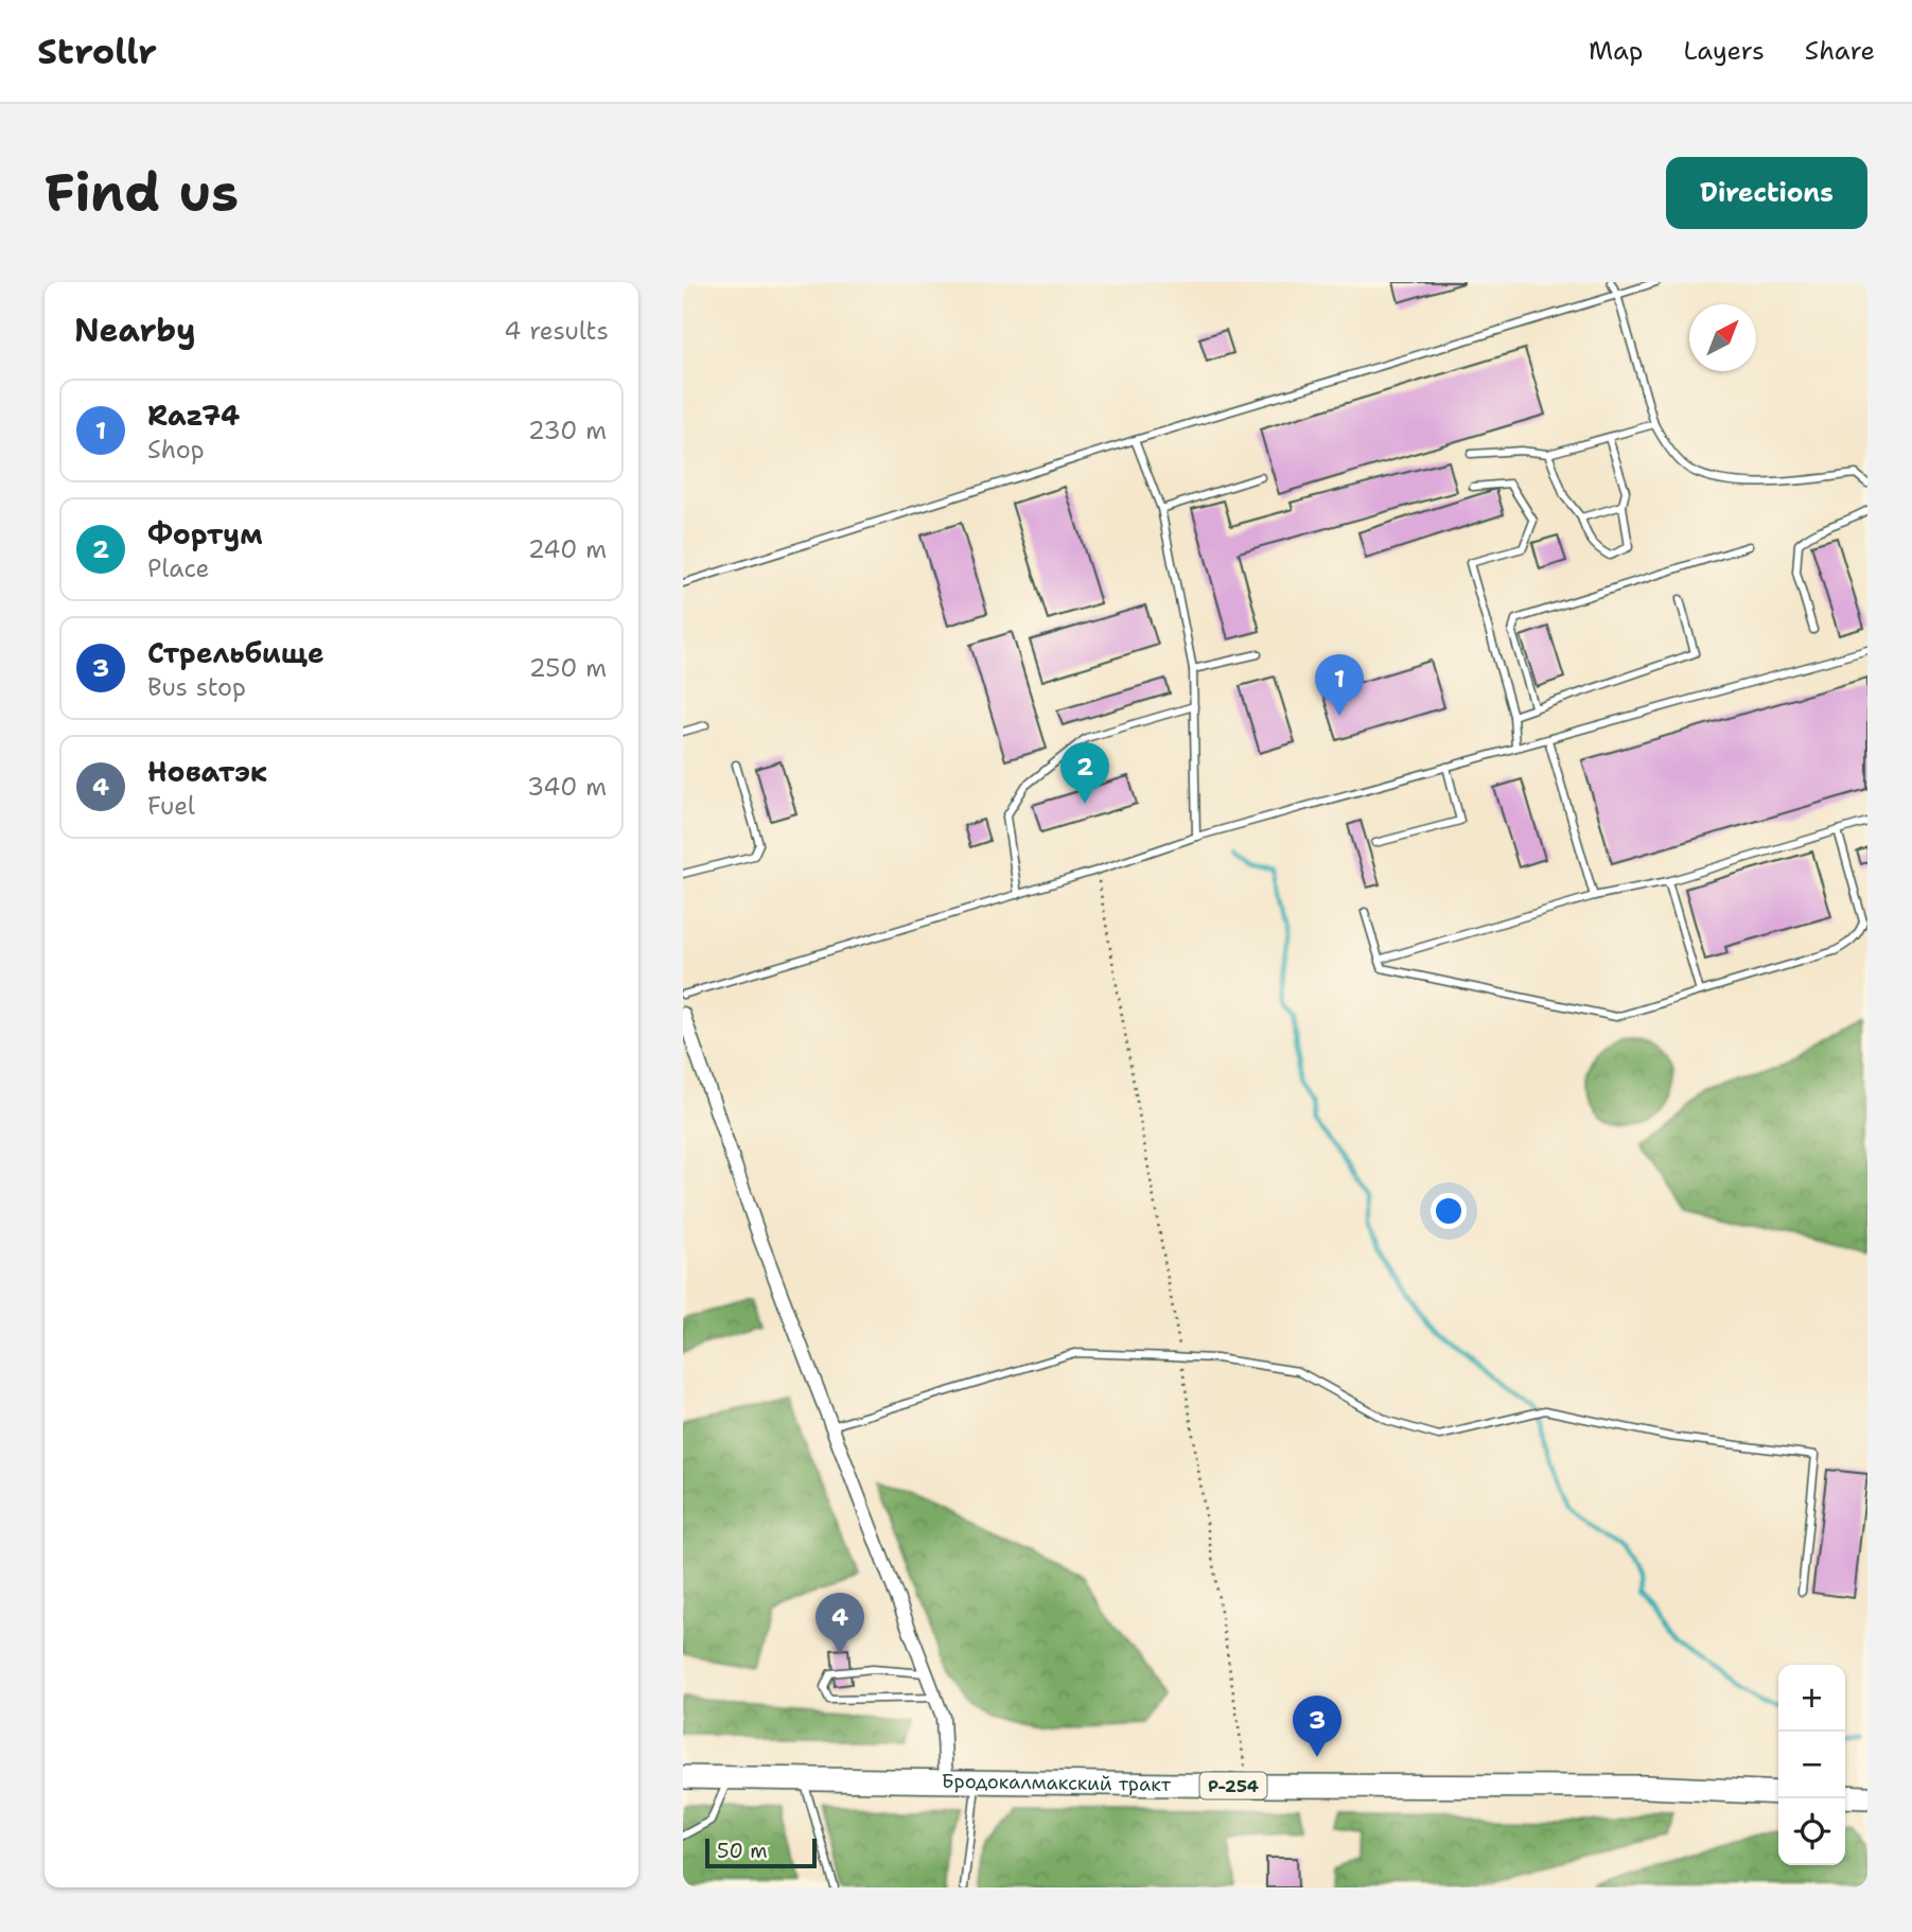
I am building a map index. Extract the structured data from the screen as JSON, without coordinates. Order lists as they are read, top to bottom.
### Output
{
  "streets": {
    "main road": ["Бродокалмакский тракт", "Р-254"]
  },
  "scale_bar": "50 m",
  "north": "top right",
  "page": {
    "header": "Strollr",
    "nav": ["Map", "Layers", "Share"],
    "buttons": "Directions",
    "title": "Find us",
    "heading": ["Nearby", "4 results"],
    "list": [
      {
        "mark": "1",
        "name": "Raz74",
        "note": "Shop",
        "value": "230 m"
      },
      {
        "mark": "2",
        "name": "Фортум",
        "note": "Place",
        "value": "240 m"
      },
      {
        "mark": "3",
        "name": "Стрельбище",
        "note": "Bus stop",
        "value": "250 m"
      },
      {
        "mark": "4",
        "name": "Новатэк",
        "note": "Fuel",
        "value": "340 m"
      }
    ],
    "pins": [
      "1",
      "2",
      "4",
      "3"
    ],
    "map_buttons": ["+", "−"],
    "scale": "50 m"
  }
}
